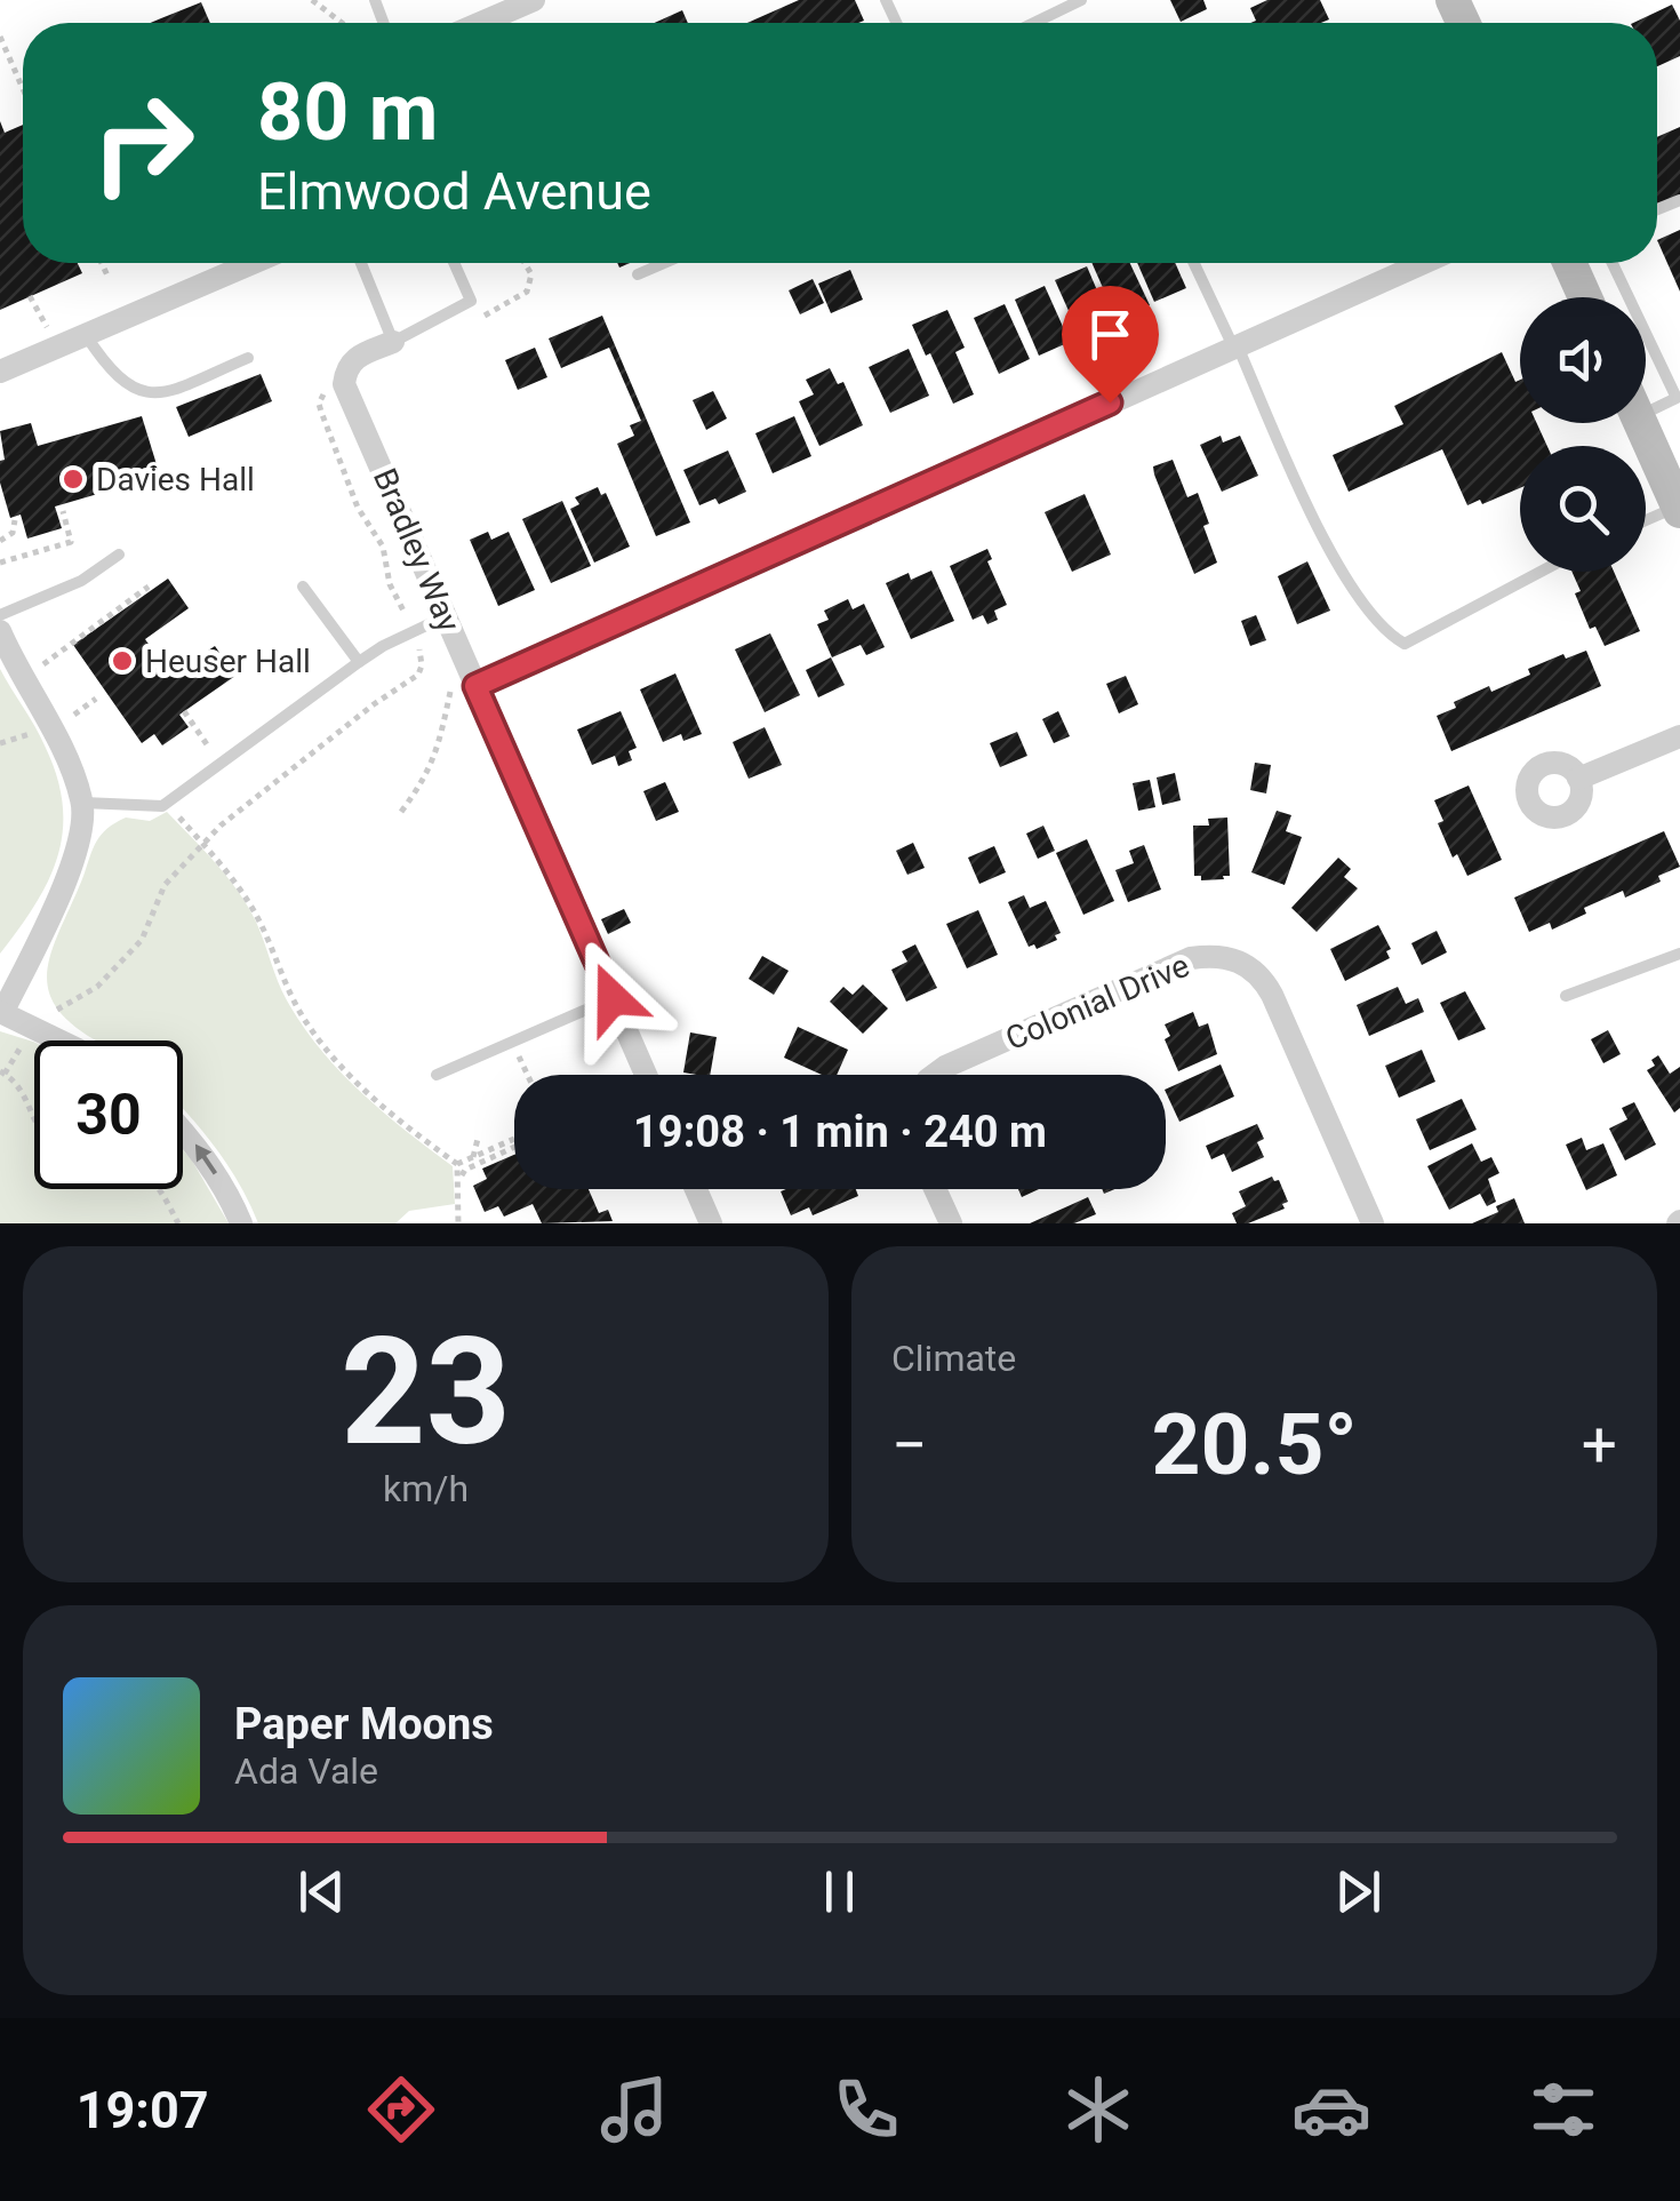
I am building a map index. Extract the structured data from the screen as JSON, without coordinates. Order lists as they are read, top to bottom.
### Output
{
  "streets": {
    "street": ["Bradley Way", "Colonial Drive"]
  },
  "places": ["Davies Hall", "Heuser Hall"],
  "page": {
    "turn": ["80 m", "Elmwood Avenue"],
    "limit": "30",
    "trip": "19:08 · 1 min · 240 m",
    "tile": [
      ["23", "km/h"],
      "Climate"
    ],
    "heat": ["−", "20.5°", "+"],
    "song": ["Paper Moons", "Ada Vale"],
    "tabs": "19:07"
  }
}
